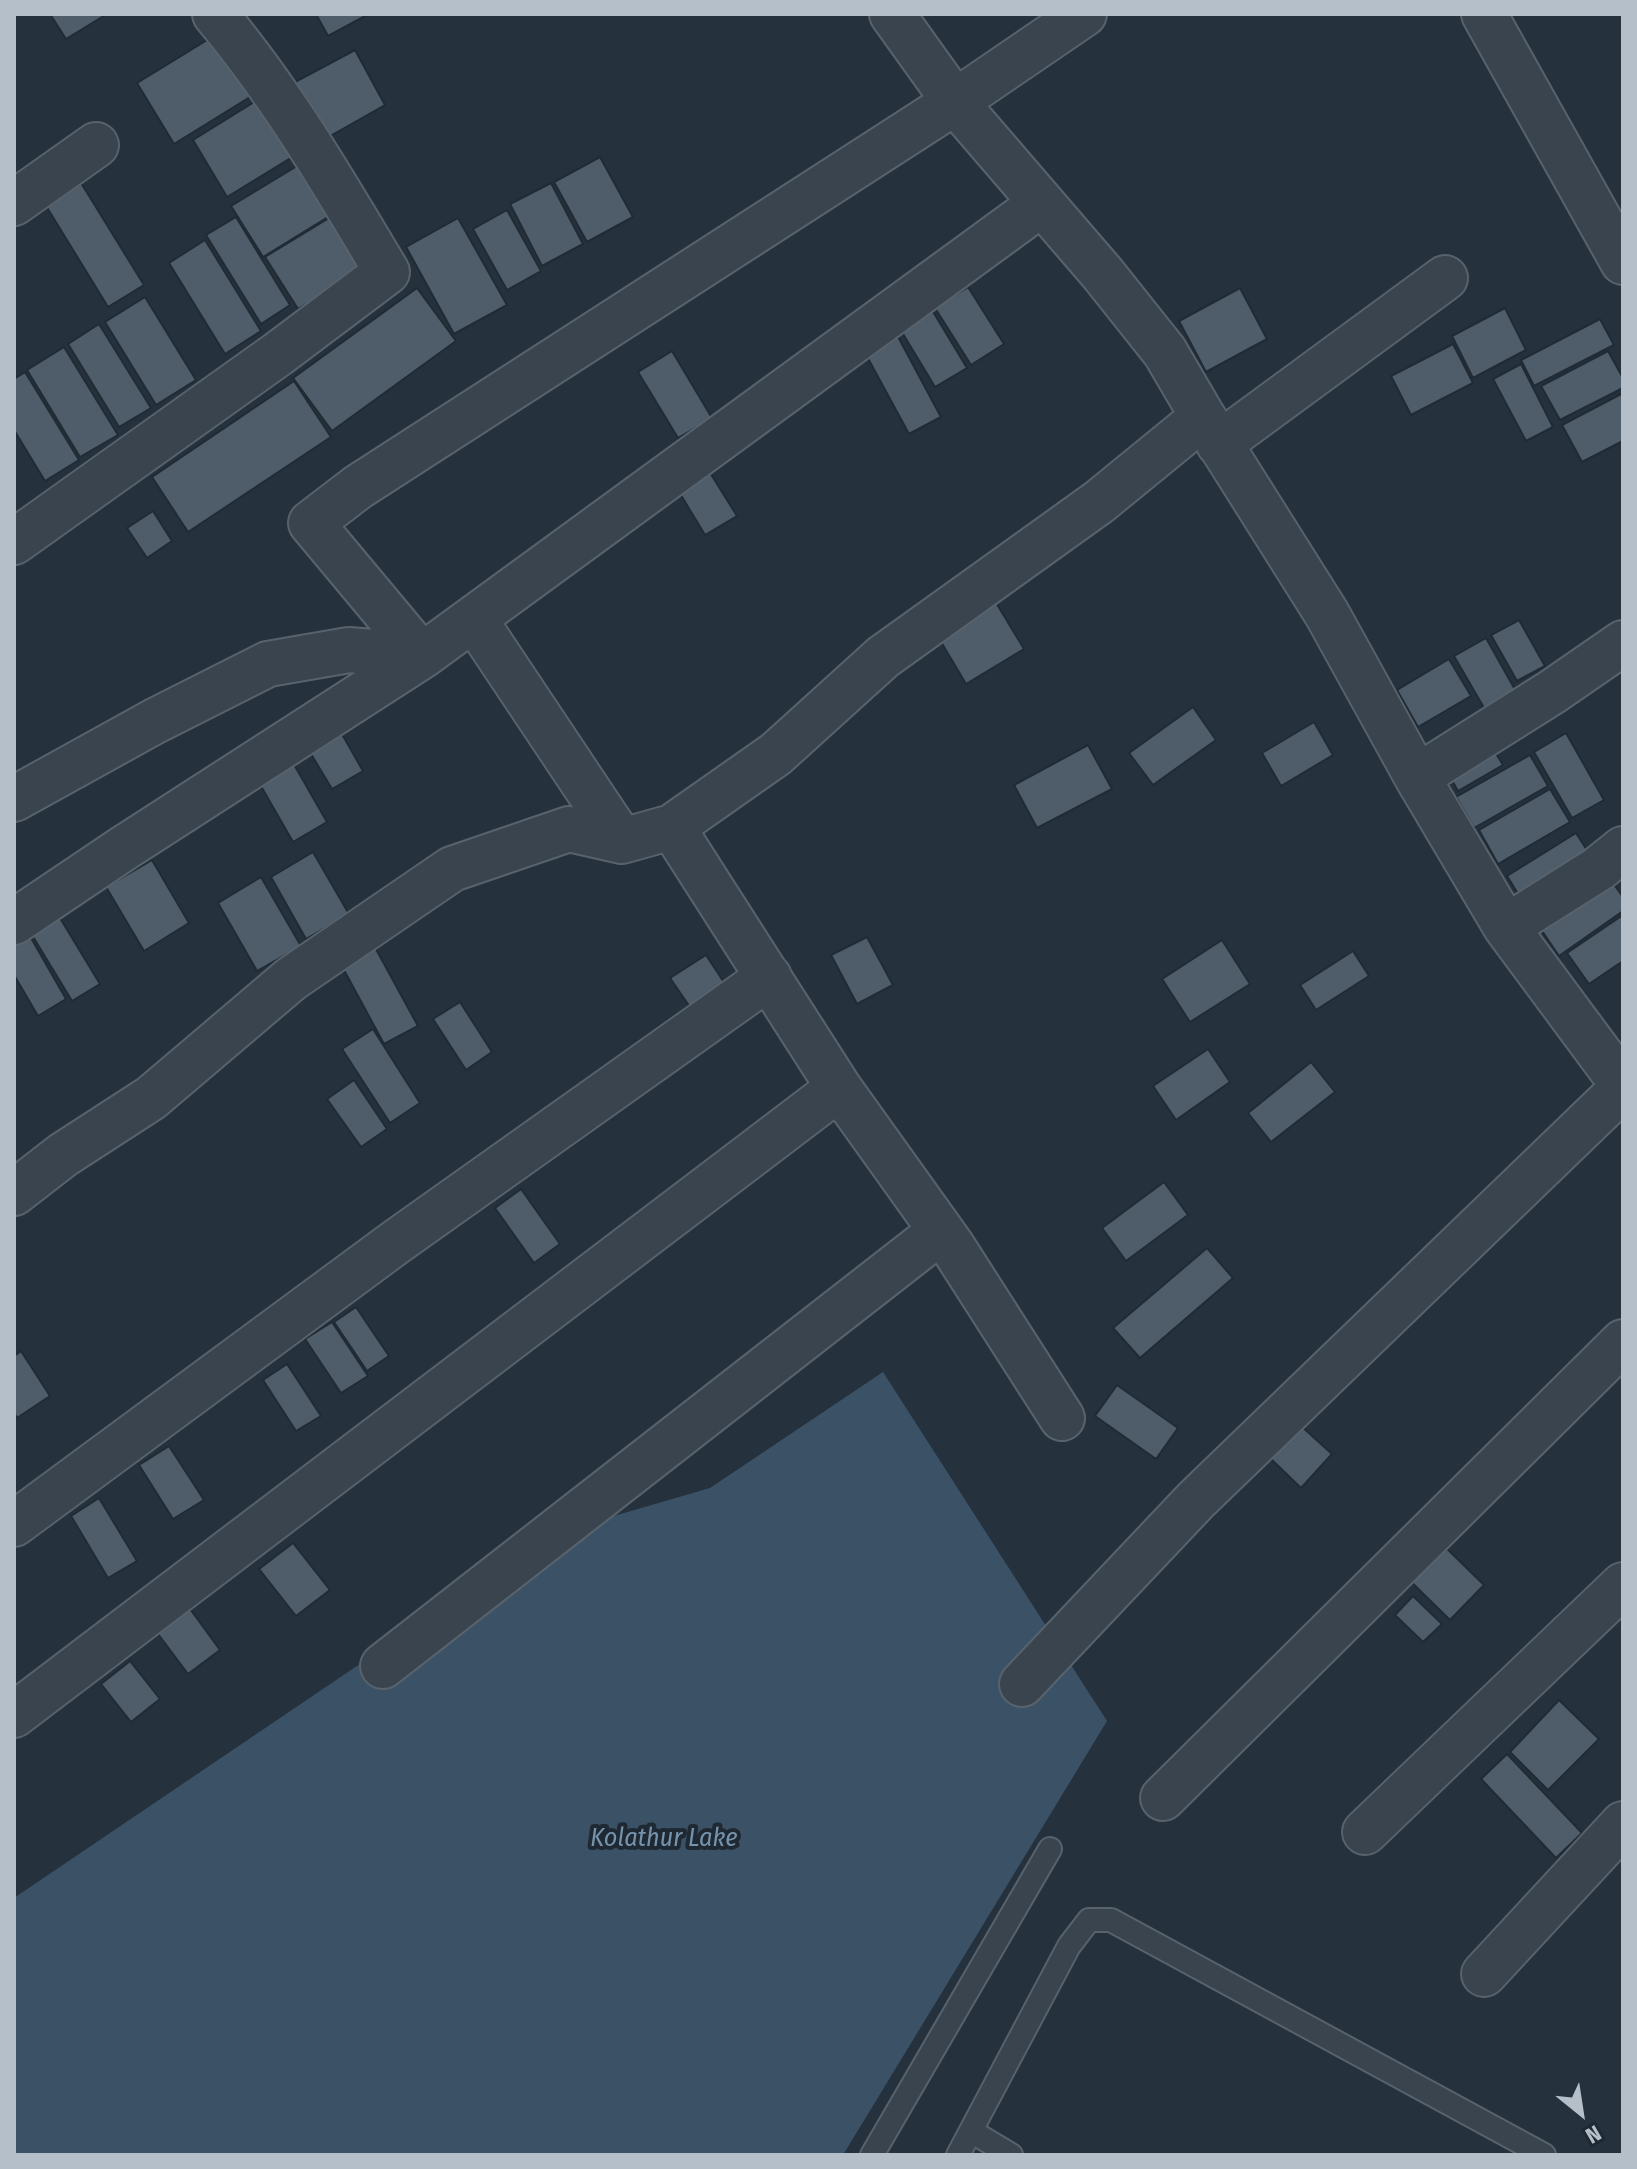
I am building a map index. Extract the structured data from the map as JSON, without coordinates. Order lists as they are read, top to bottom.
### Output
{
  "water": ["Kolathur Lake"],
  "north": "bottom right"
}
